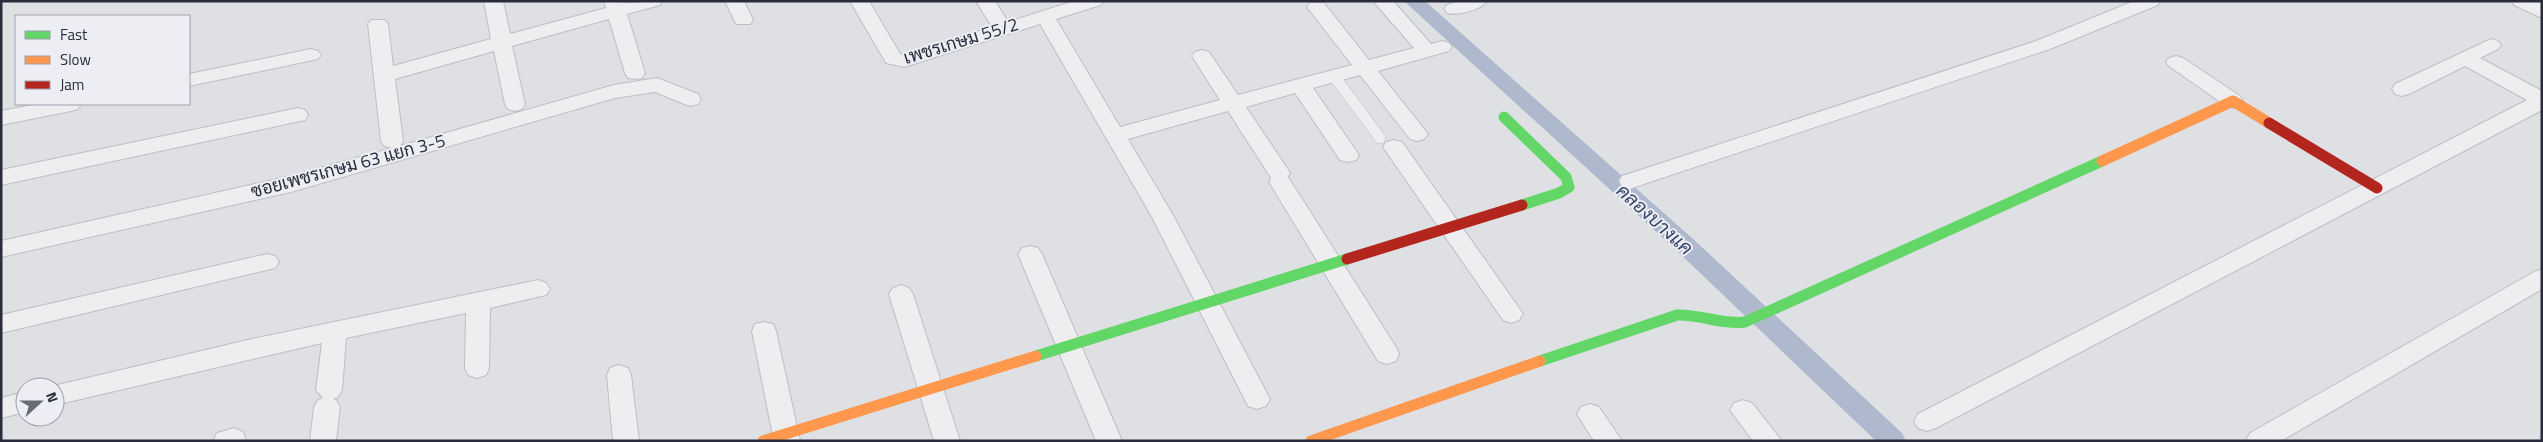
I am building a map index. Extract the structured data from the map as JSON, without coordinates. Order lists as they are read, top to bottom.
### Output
{
  "streets": {
    "street": ["เพชรเกษม 55/2", "ซอยเพชรเกษม 63 แยก 3-5"]
  },
  "water": ["คลองบางแค"],
  "legend": ["Fast", "Slow", "Jam"],
  "north": "right"
}
